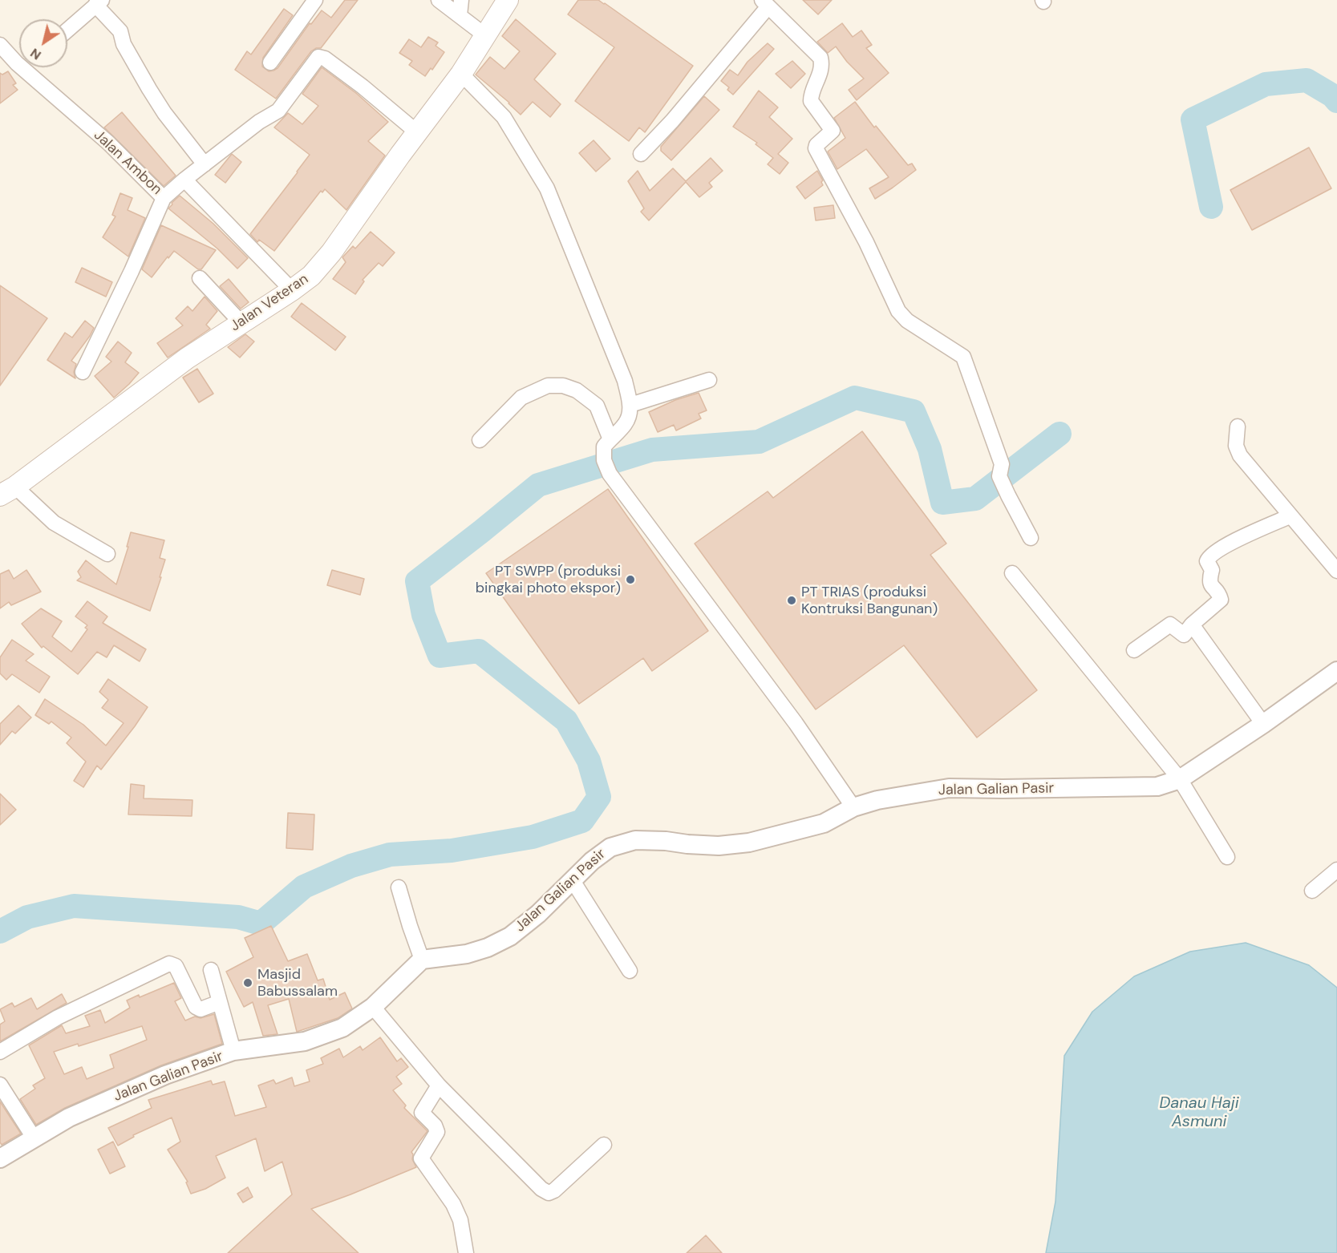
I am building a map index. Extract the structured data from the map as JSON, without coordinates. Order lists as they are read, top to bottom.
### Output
{
  "streets": {
    "main road": ["Jalan Veteran"],
    "street": ["Jalan Ambon", "Jalan Galian Pasir"]
  },
  "crossings": [
    ["Jalan Ambon", "Jalan Veteran"]
  ],
  "water": ["Danau Haji Asmuni"],
  "places": ["PT SWPP (produksi bingkai photo ekspor)", "PT TRIAS (produksi Kontruksi Bangunan)", "Masjid Babussalam"],
  "north": "bottom left"
}
